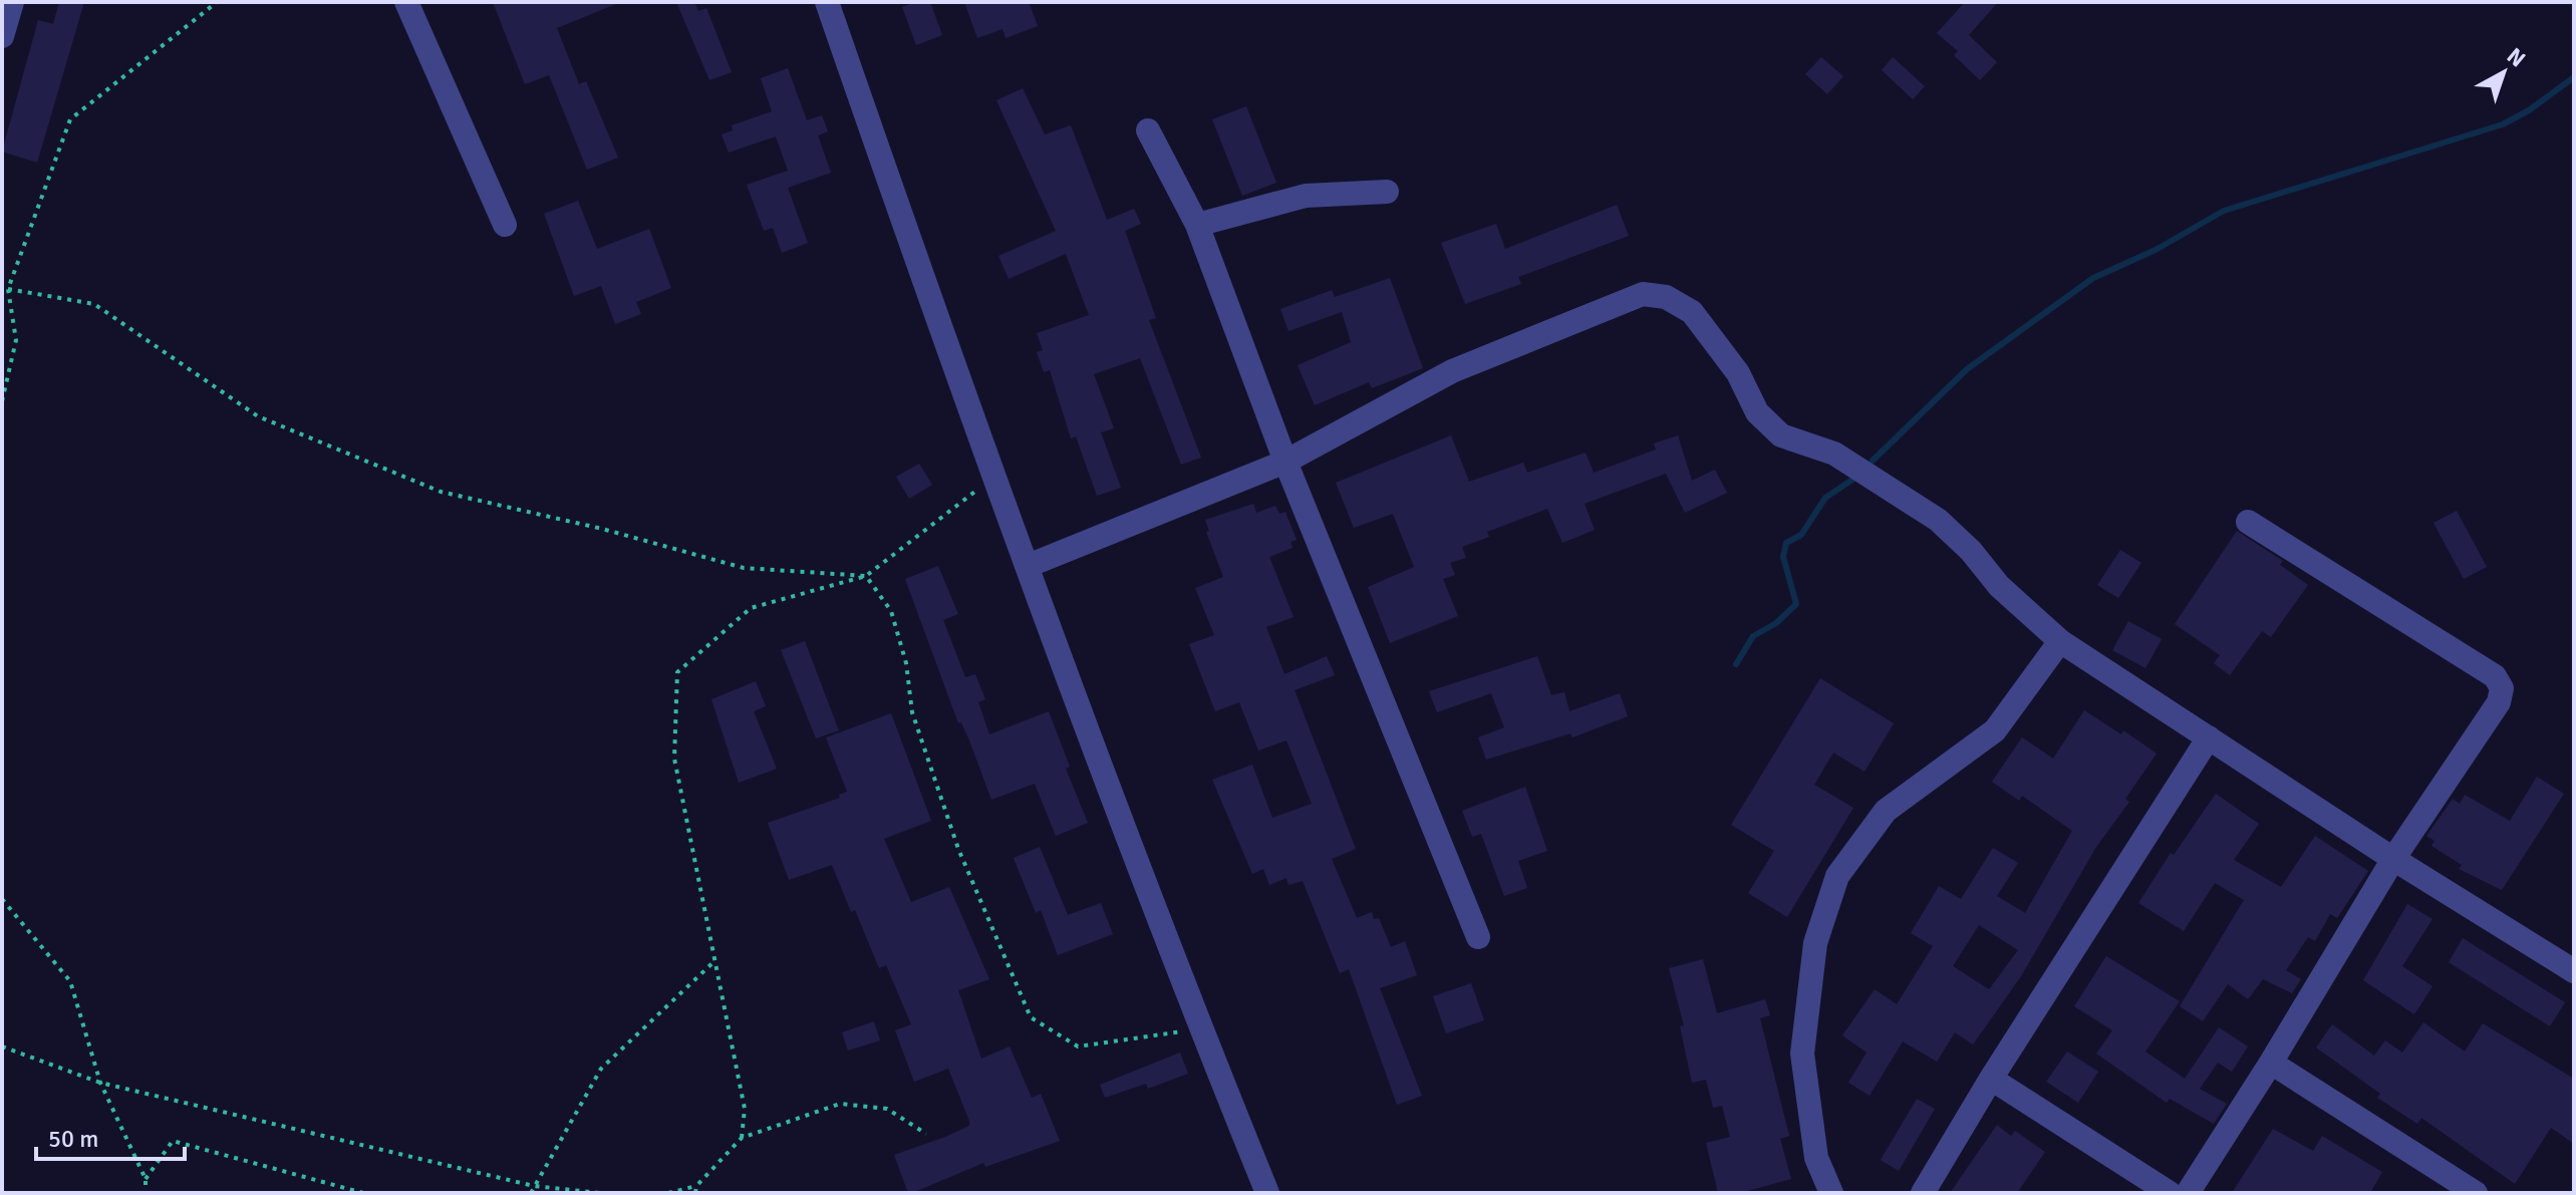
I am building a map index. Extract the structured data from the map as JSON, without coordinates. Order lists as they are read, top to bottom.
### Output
{
  "scale_bar": "50 m",
  "north": "top right"
}
